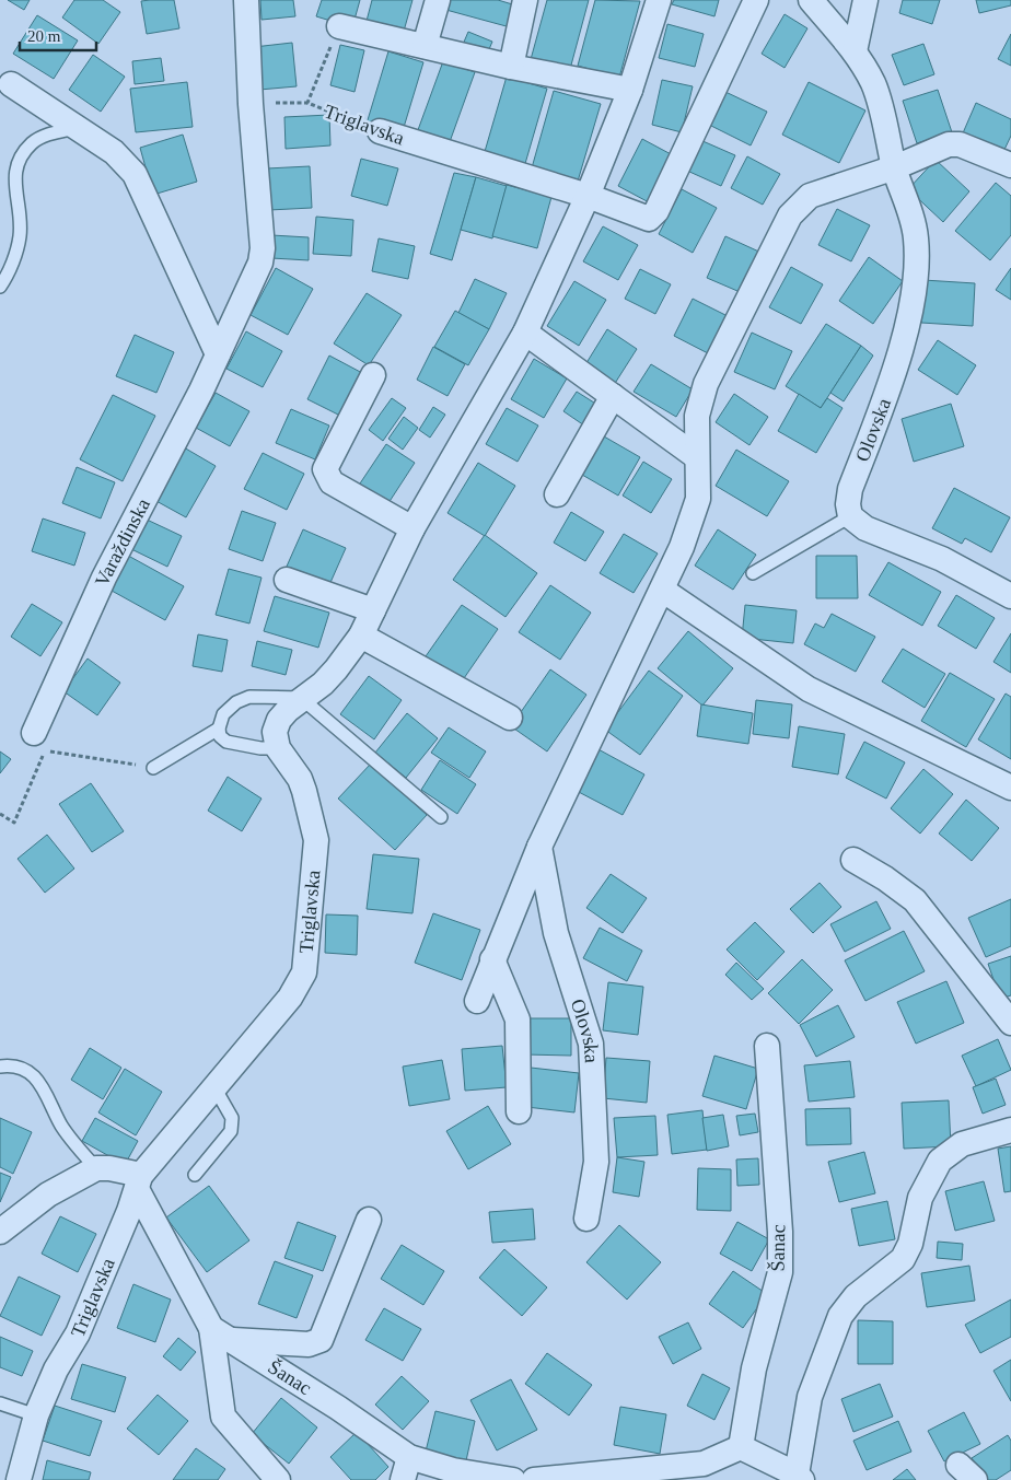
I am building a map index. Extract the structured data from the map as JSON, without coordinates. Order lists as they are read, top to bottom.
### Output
{
  "streets": {
    "street": [
      "Triglavska",
      "Olovska",
      "Varaždinska",
      "Šanac"
    ]
  },
  "crossings": [
    ["Triglavska", "Šanac"]
  ],
  "scale_bar": "20 m"
}
